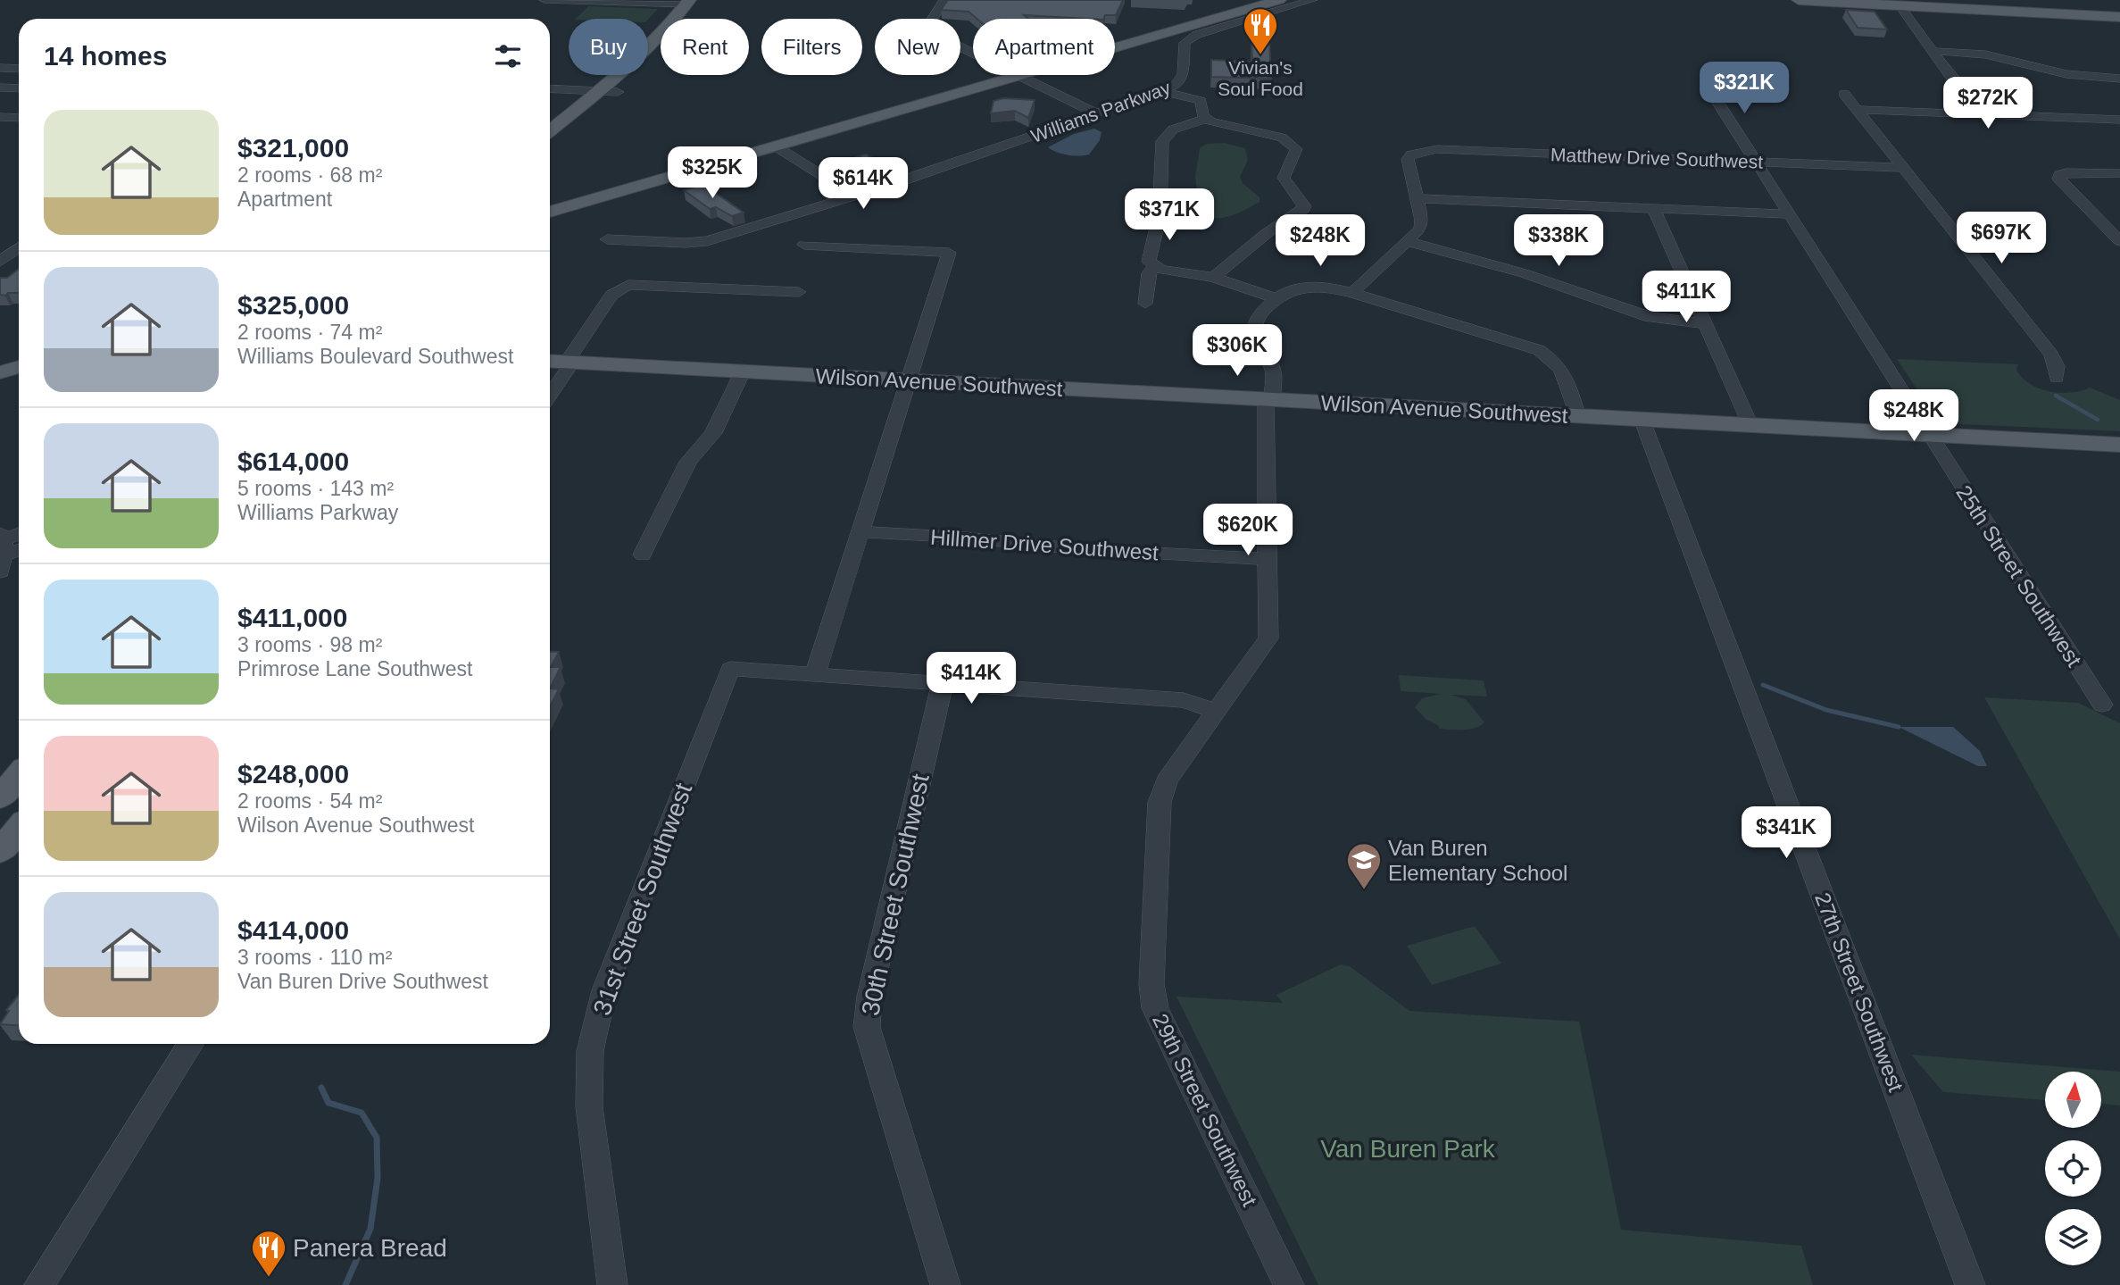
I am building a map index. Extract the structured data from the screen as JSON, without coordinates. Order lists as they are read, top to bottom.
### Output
{
  "streets": {
    "main road": ["Wilson Avenue Southwest"],
    "street": [
      "Williams Parkway",
      "Matthew Drive Southwest",
      "Hillmer Drive Southwest",
      "25th Street Southwest",
      "30th Street Southwest",
      "31st Street Southwest",
      "27th Street Southwest",
      "29th Street Southwest"
    ]
  },
  "crossings": [
    ["Matthew Drive Southwest", "25th Street Southwest"],
    ["Wilson Avenue Southwest", "25th Street Southwest"],
    ["Wilson Avenue Southwest", "27th Street Southwest"],
    ["Wilson Avenue Southwest", "29th Street Southwest"],
    ["Hillmer Drive Southwest", "29th Street Southwest"]
  ],
  "parks": ["Van Buren Park"],
  "places": {
    "restaurant": ["Vivian's Soul Food", "Panera Bread"],
    "school or university": ["Van Buren Elementary School"]
  },
  "north": "top",
  "page": {
    "chip": [
      "Buy",
      "Rent",
      "Filters",
      "New",
      "Apartment"
    ],
    "heading": "14 homes",
    "price": [
      "$321K",
      "$272K",
      "$325K",
      "$614K",
      "$371K",
      "$697K",
      "$248K",
      "$338K",
      "$411K",
      "$306K",
      "$248K",
      "$620K",
      "$414K",
      "$341K"
    ],
    "list": [
      {
        "name": "$321,000",
        "note": "2 rooms · 68 m² · Apartment"
      },
      {
        "name": "$325,000",
        "note": "2 rooms · 74 m² · Williams Boulevard Southwest"
      },
      {
        "name": "$614,000",
        "note": "5 rooms · 143 m² · Williams Parkway"
      },
      {
        "name": "$411,000",
        "note": "3 rooms · 98 m² · Primrose Lane Southwest"
      },
      {
        "name": "$248,000",
        "note": "2 rooms · 54 m² · Wilson Avenue Southwest"
      },
      {
        "name": "$414,000",
        "note": "3 rooms · 110 m² · Van Buren Drive Southwest"
      }
    ]
  }
}
